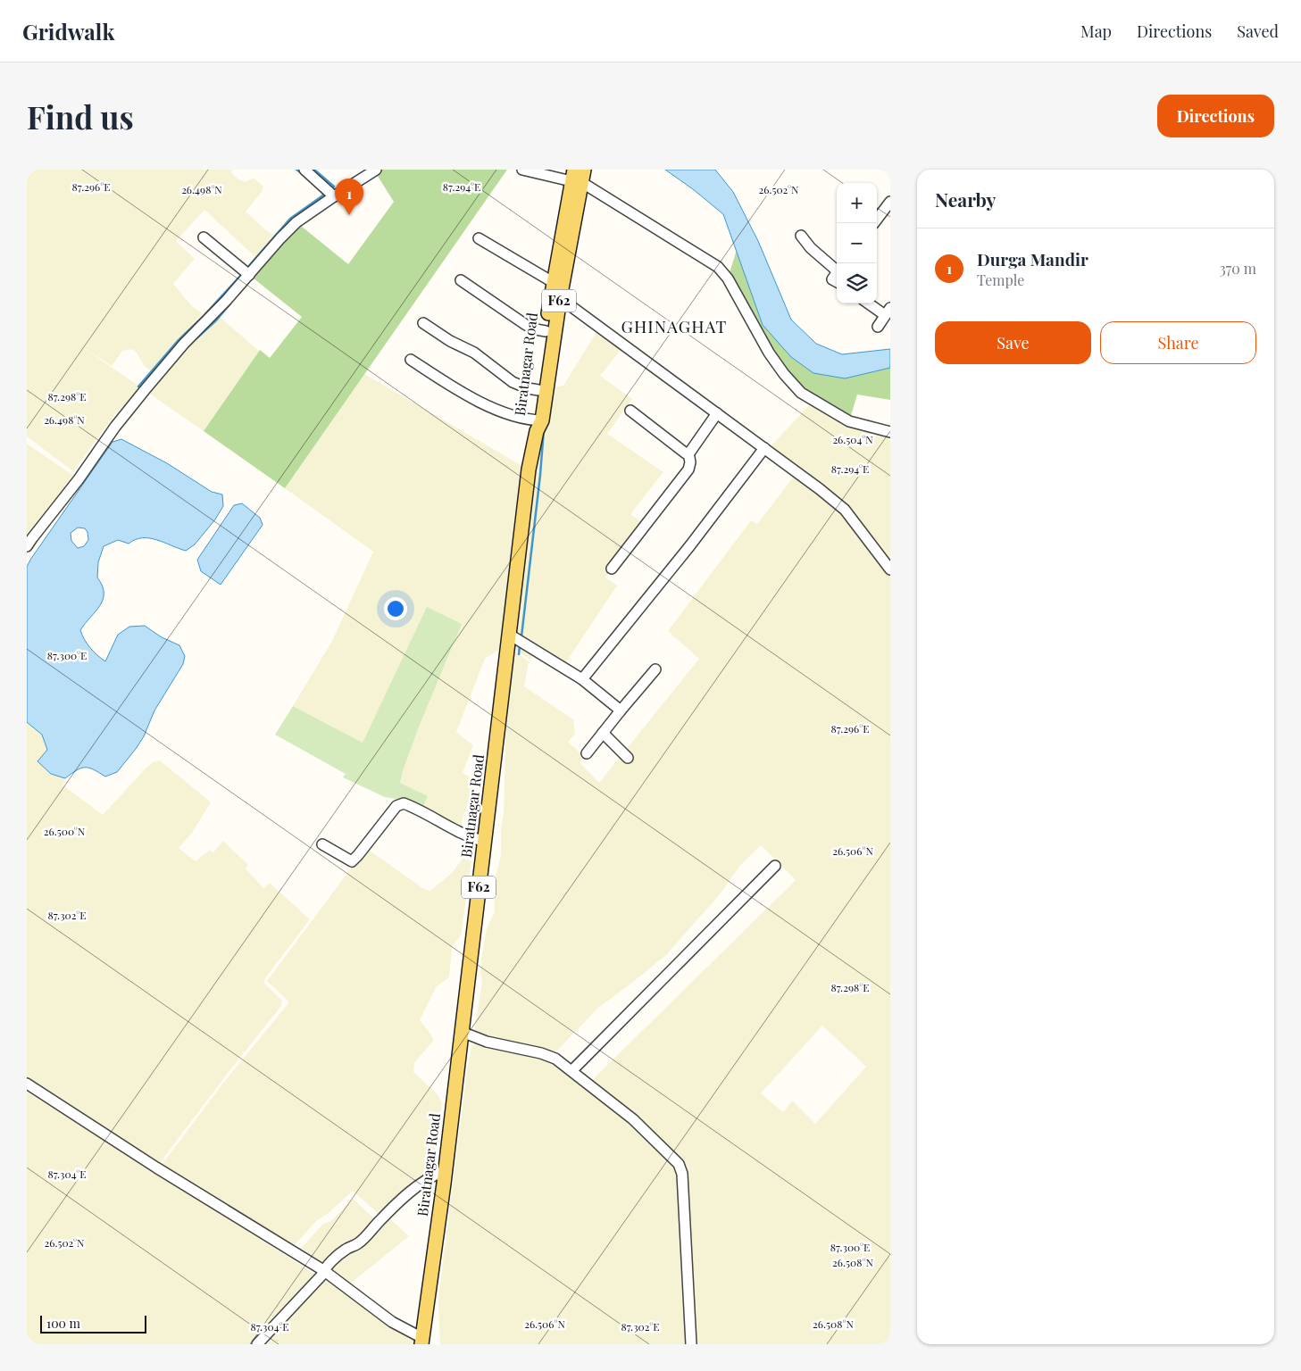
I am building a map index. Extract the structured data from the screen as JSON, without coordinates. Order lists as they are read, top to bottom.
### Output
{
  "streets": {
    "main road": ["F62", "Biratnagar Road"]
  },
  "districts": ["GHINAGHAT"],
  "scale_bar": "100 m",
  "page": {
    "header": "Gridwalk",
    "nav": ["Map", "Directions", "Saved"],
    "buttons": [
      "Directions",
      ["Save", "Share"]
    ],
    "title": "Find us",
    "heading": "Nearby",
    "pins": "1",
    "map_buttons": ["+", "−"],
    "list": [
      {
        "mark": "1",
        "name": "Durga Mandir",
        "note": "Temple",
        "value": "370 m"
      }
    ],
    "scale": "100 m"
  },
  "coordinates": [
    "87.296°E",
    "87.294°E",
    "26.498°N",
    "26.502°N",
    "87.298°E",
    "26.504°N",
    "87.300°E",
    "26.500°N",
    "26.506°N",
    "87.302°E",
    "87.304°E",
    "26.508°N"
  ]
}
